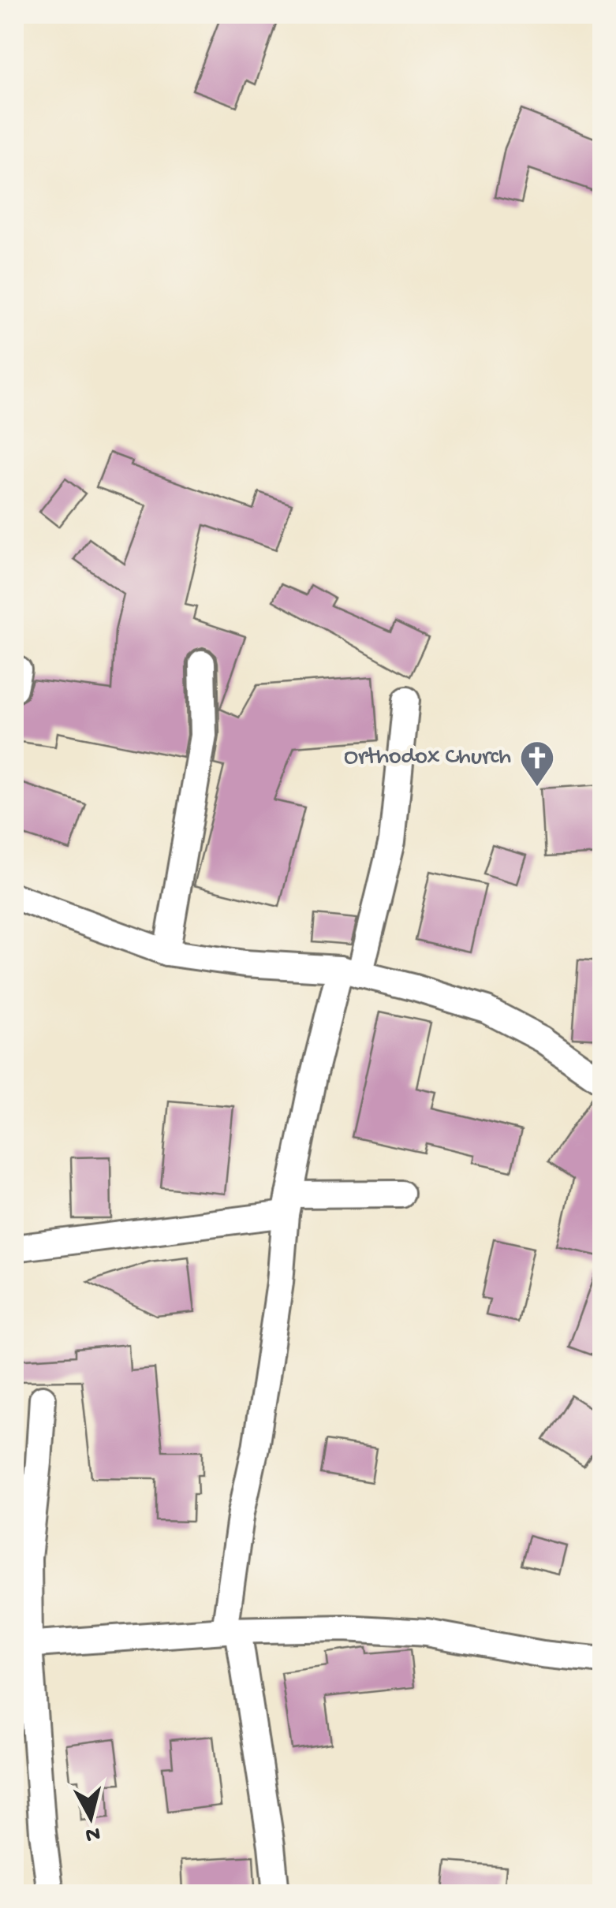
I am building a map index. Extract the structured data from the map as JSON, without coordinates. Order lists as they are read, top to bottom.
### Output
{
  "places": {
    "church": ["Orthodox Church"]
  },
  "north": "bottom"
}
